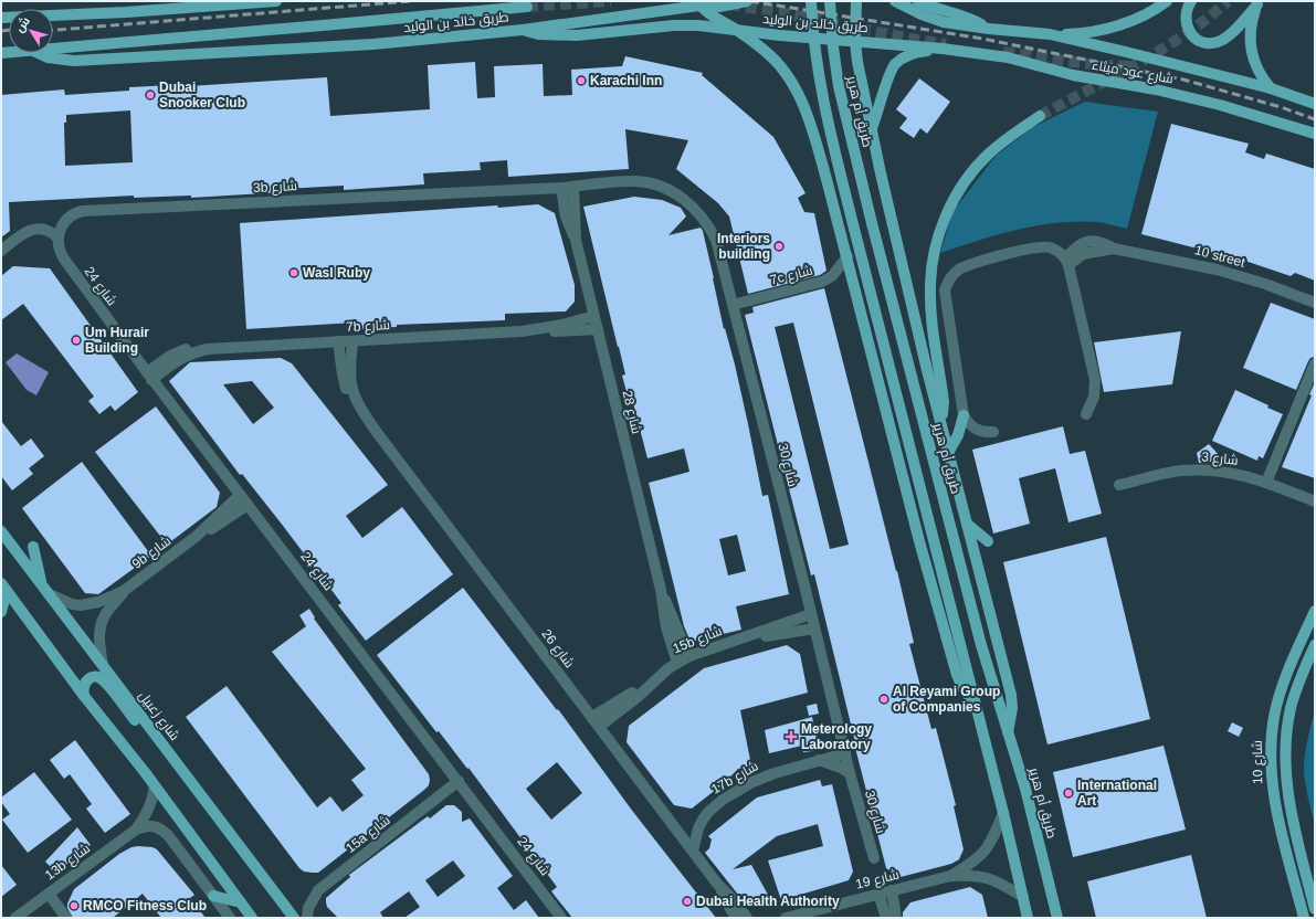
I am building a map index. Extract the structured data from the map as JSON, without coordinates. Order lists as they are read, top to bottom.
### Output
{
  "streets": {
    "main road": [
      "طريق خالد بن الوليد",
      "شارع عود ميثاء",
      "طريق أم هرير",
      "شارع زعبيل",
      "شارع 10"
    ],
    "street": [
      "3b شارع",
      "10 street",
      "7c شارع",
      "شارع 24",
      "7b شارع",
      "شارع 28",
      "شارع 3",
      "شارع 30",
      "9b شارع",
      "15b شارع",
      "شارع 26",
      "17b شارع",
      "15a شارع",
      "13b شارع",
      "شارع 19"
    ]
  },
  "crossings": [
    ["طريق خالد بن الوليد", "شارع عود ميثاء"],
    ["3b شارع", "شارع 24"],
    ["3b شارع", "شارع 28"],
    ["3b شارع", "شارع 30"],
    ["7c شارع", "شارع 30"],
    ["شارع 24", "7b شارع"],
    ["شارع 24", "9b شارع"],
    ["شارع 24", "15a شارع"],
    ["7b شارع", "شارع 28"],
    ["7b شارع", "شارع 26"],
    ["شارع 28", "شارع 30"],
    ["شارع 28", "15b شارع"],
    ["شارع 30", "15b شارع"],
    ["شارع 30", "17b شارع"],
    ["9b شارع", "شارع زعبيل"],
    ["15b شارع", "شارع 26"],
    ["شارع 26", "17b شارع"]
  ],
  "places": {
    "other": [
      "Karachi Inn",
      "Dubai Snooker Club",
      "Interiors building",
      "Wasl Ruby",
      "Um Hurair Building",
      "Al Reyami Group of Companies",
      "International Art",
      "Dubai Health Authority",
      "RMCO Fitness Club"
    ],
    "health": ["Meterology Laboratory"]
  },
  "north": "top left"
}
